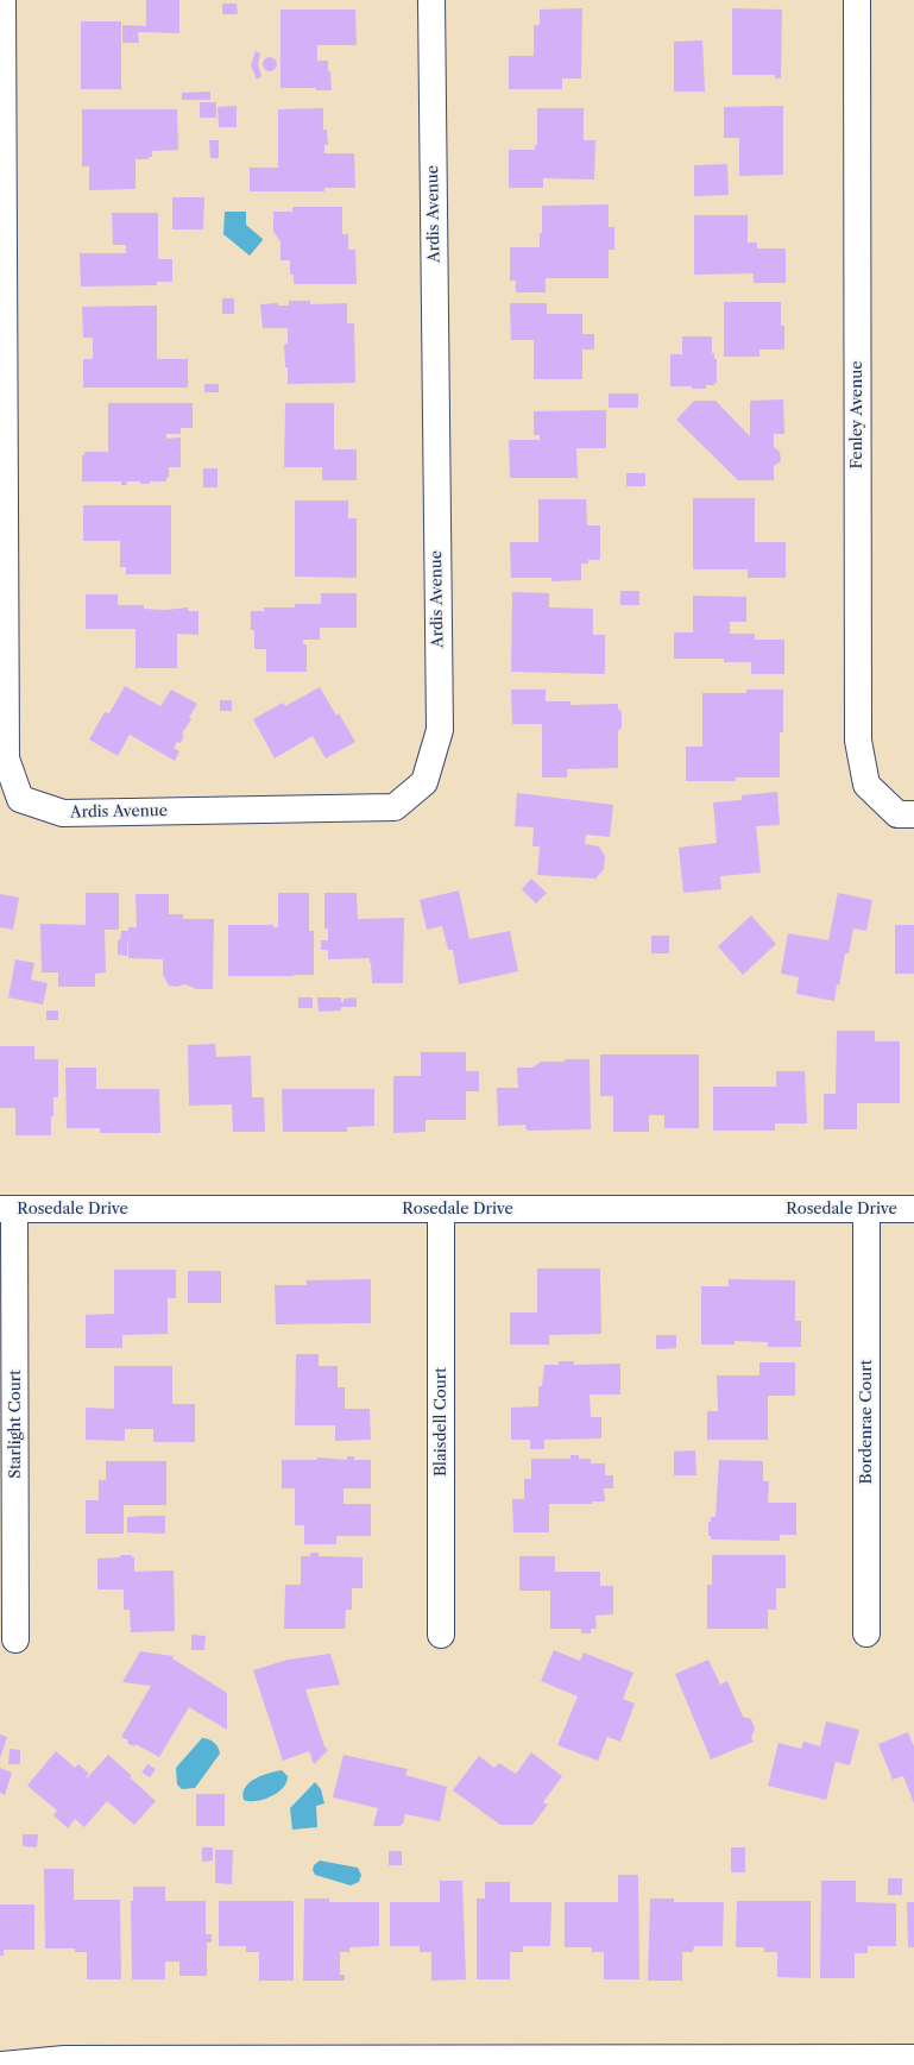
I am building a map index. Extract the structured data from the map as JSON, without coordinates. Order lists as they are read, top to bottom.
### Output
{
  "streets": {
    "street": [
      "Ardis Avenue",
      "Fenley Avenue",
      "Rosedale Drive",
      "Blaisdell Court",
      "Bordenrae Court",
      "Starlight Court"
    ]
  },
  "crossings": [
    ["Rosedale Drive", "Blaisdell Court"],
    ["Rosedale Drive", "Bordenrae Court"],
    ["Rosedale Drive", "Starlight Court"]
  ]
}
